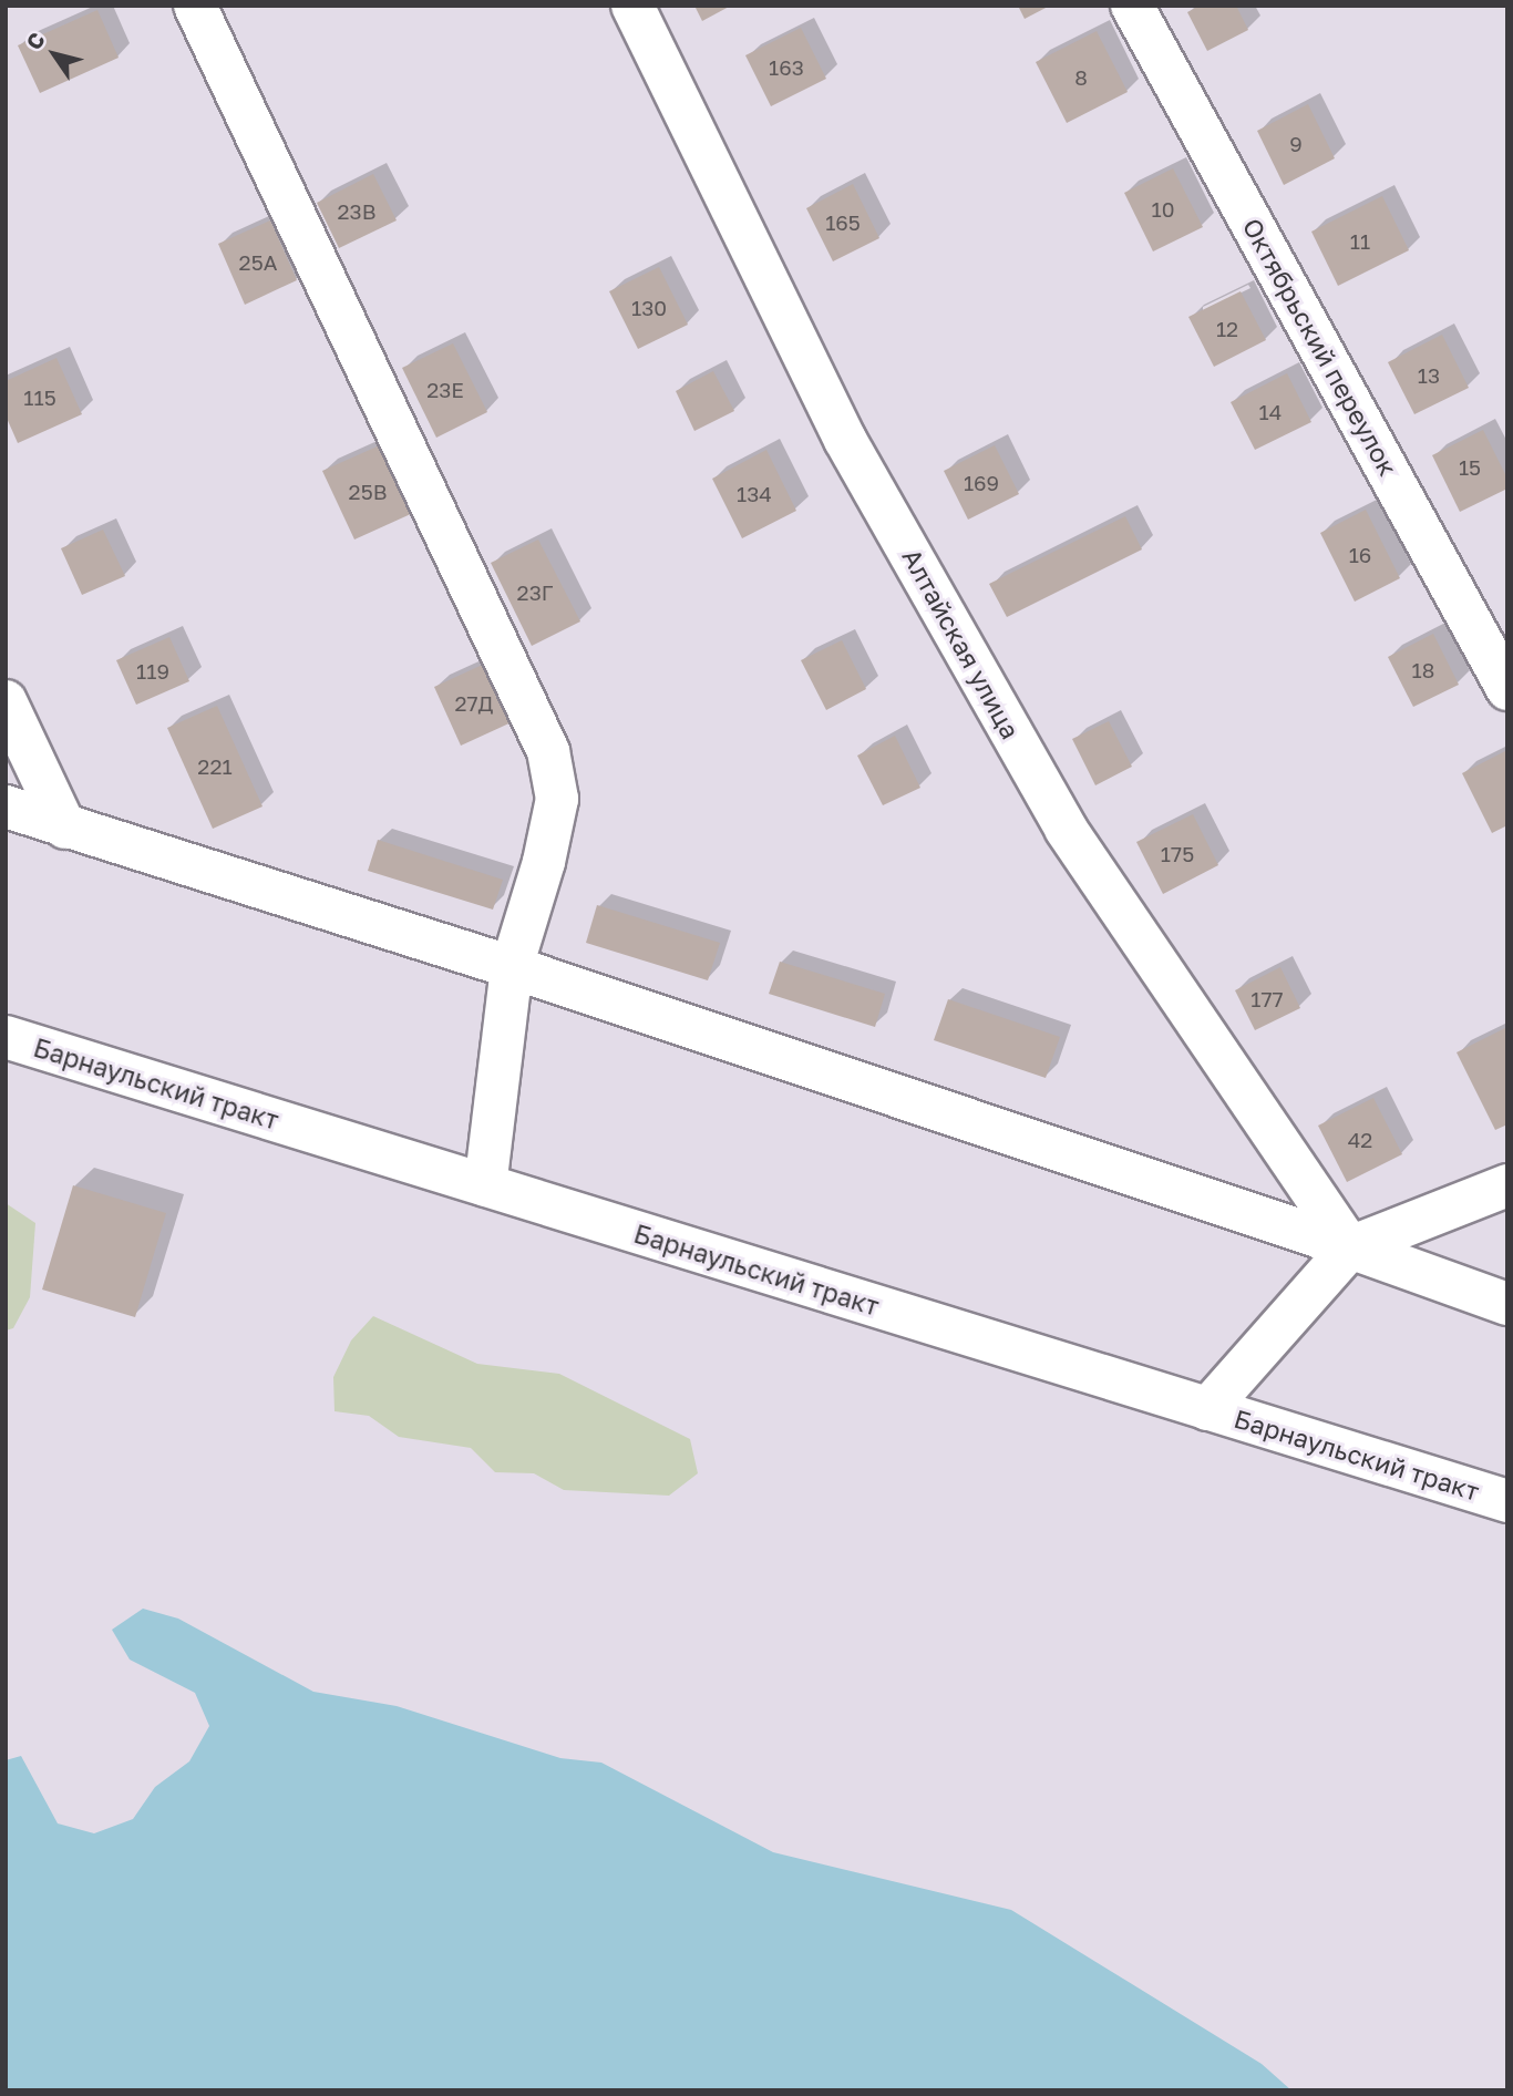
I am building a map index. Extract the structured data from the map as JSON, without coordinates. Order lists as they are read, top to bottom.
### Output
{
  "streets": {
    "street": ["Октябрьский переулок", "Алтайская улица", "Барнаульский тракт"]
  },
  "house_numbers": [
    "163",
    "8",
    "9",
    "10",
    "23В",
    "165",
    "11",
    "25А",
    "130",
    "12",
    "13",
    "23Е",
    "115",
    "14",
    "15",
    "169",
    "25В",
    "134",
    "16",
    "23Г",
    "18",
    "119",
    "27Д",
    "221",
    "175",
    "177",
    "42"
  ],
  "north": "top left"
}
